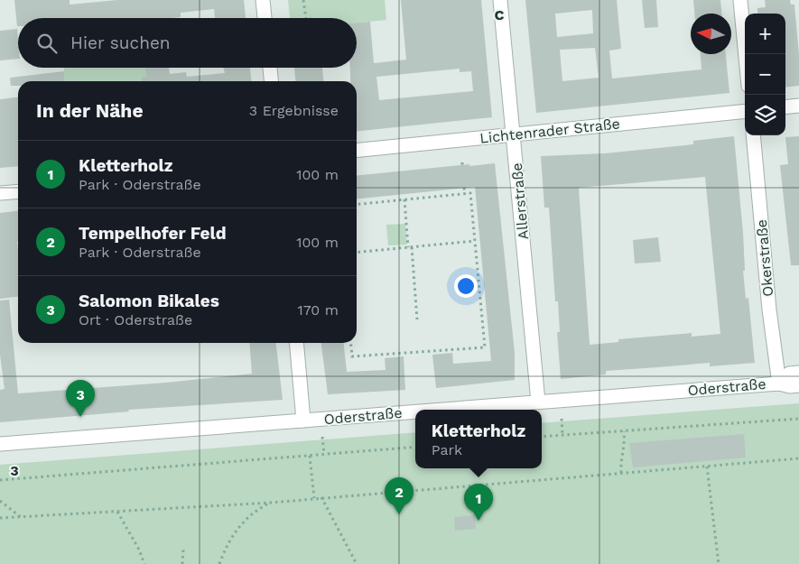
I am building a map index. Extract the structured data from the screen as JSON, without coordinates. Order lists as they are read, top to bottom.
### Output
{
  "streets": {
    "street": [
      "Lichtenrader Straße",
      "Allerstraße",
      "Okerstraße",
      "Oderstraße"
    ]
  },
  "crossings": [
    ["Lichtenrader Straße", "Allerstraße"],
    ["Allerstraße", "Oderstraße"],
    ["Okerstraße", "Oderstraße"]
  ],
  "north": "left",
  "page": {
    "map_buttons": ["+", "−"],
    "search": "Hier suchen",
    "heading": ["In der Nähe", "3 Ergebnisse"],
    "list": [
      {
        "mark": "1",
        "name": "Kletterholz",
        "note": "Park · Oderstraße",
        "value": "100 m"
      },
      {
        "mark": "2",
        "name": "Tempelhofer Feld",
        "note": "Park · Oderstraße",
        "value": "100 m"
      },
      {
        "mark": "3",
        "name": "Salomon Bikales",
        "note": "Ort · Oderstraße",
        "value": "170 m"
      }
    ],
    "pins": ["3", "2", "1"],
    "popup": ["Kletterholz", "Park"]
  },
  "grid": {
    "columns": ["C"],
    "rows": ["3"]
  }
}
